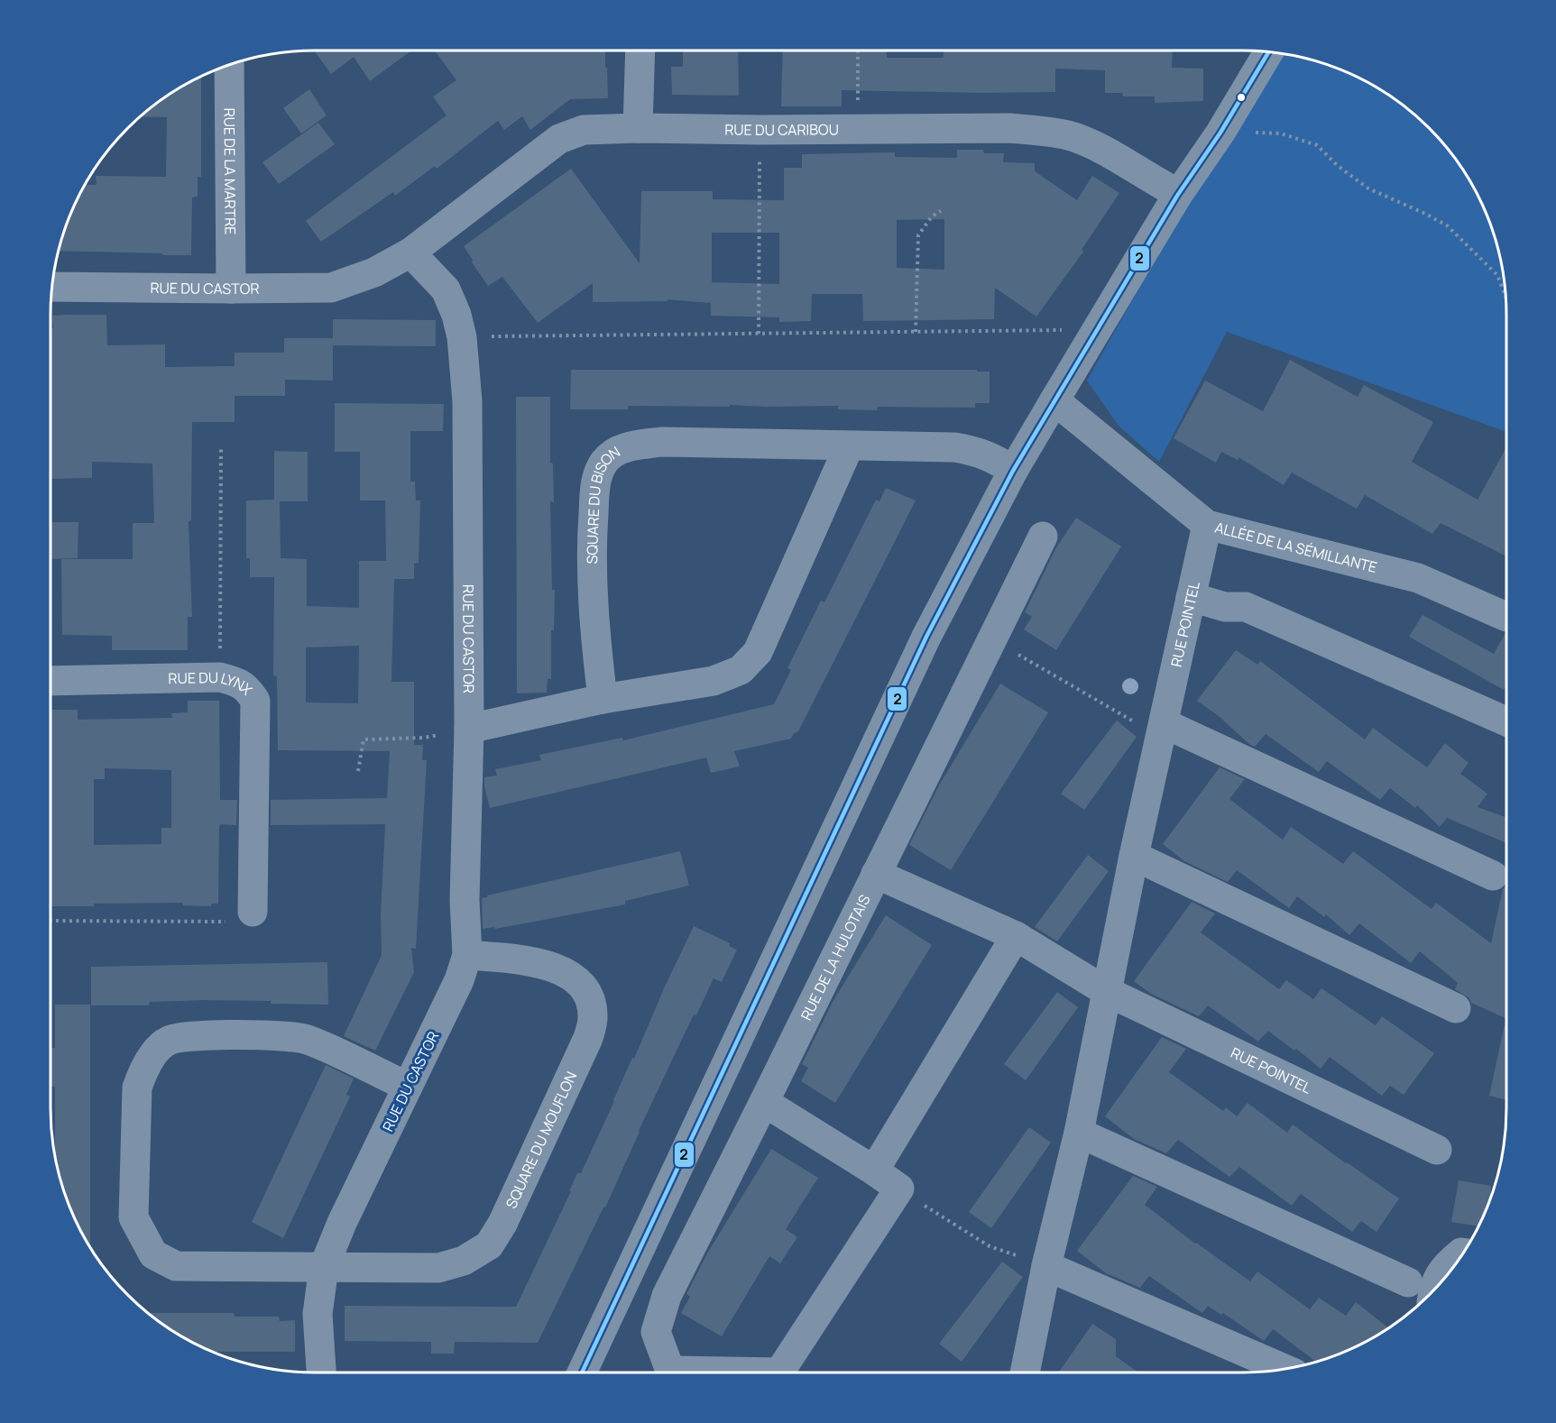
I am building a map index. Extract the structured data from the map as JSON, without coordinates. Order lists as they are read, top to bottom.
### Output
{
  "streets": {
    "street": [
      "RUE DU CARIBOU",
      "RUE DE LA MARTRE",
      "RUE DU CASTOR",
      "SQUARE DU BISON",
      "ALLÉE DE LA SÉMILLANTE",
      "RUE POINTEL",
      "RUE DU LYNX",
      "RUE DE LA HULOTAIS",
      "SQUARE DU MOUFLON"
    ]
  },
  "crossings": [
    ["RUE DU CARIBOU", "RUE DU CASTOR"],
    ["RUE DE LA MARTRE", "RUE DU CASTOR"],
    ["RUE DU CASTOR", "SQUARE DU MOUFLON"],
    ["ALLÉE DE LA SÉMILLANTE", "RUE POINTEL"]
  ],
  "lines": ["transit line 2"]
}
